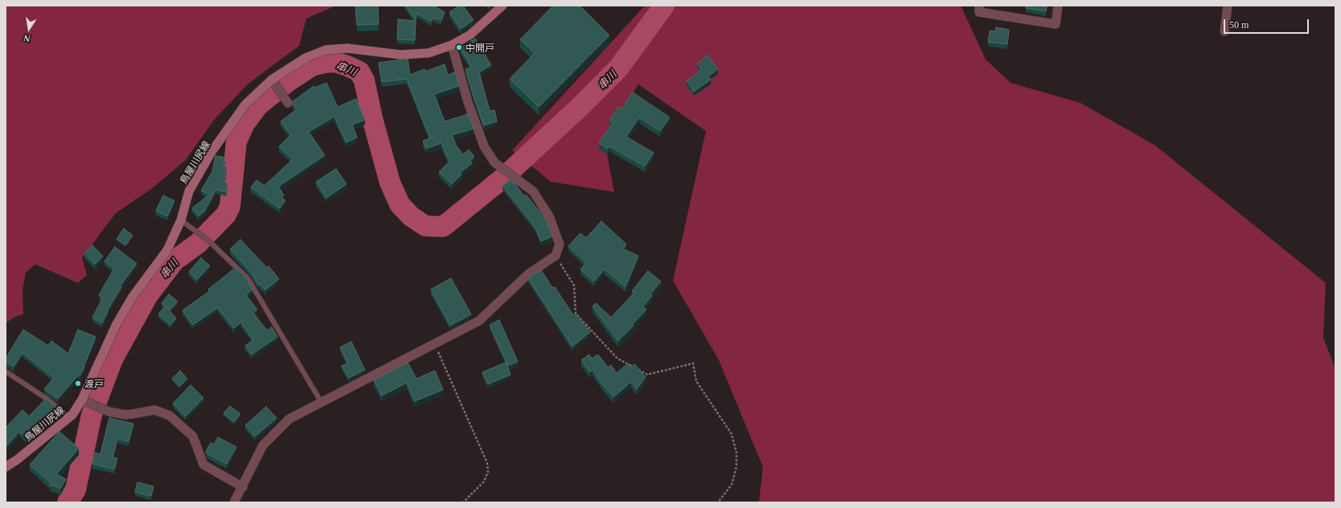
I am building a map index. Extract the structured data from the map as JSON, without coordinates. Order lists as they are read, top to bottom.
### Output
{
  "streets": {
    "main road": ["鳥屋川尻線"]
  },
  "water": ["串川"],
  "places": ["中開戸", "渡戸"],
  "scale_bar": "50 m",
  "north": "bottom"
}
